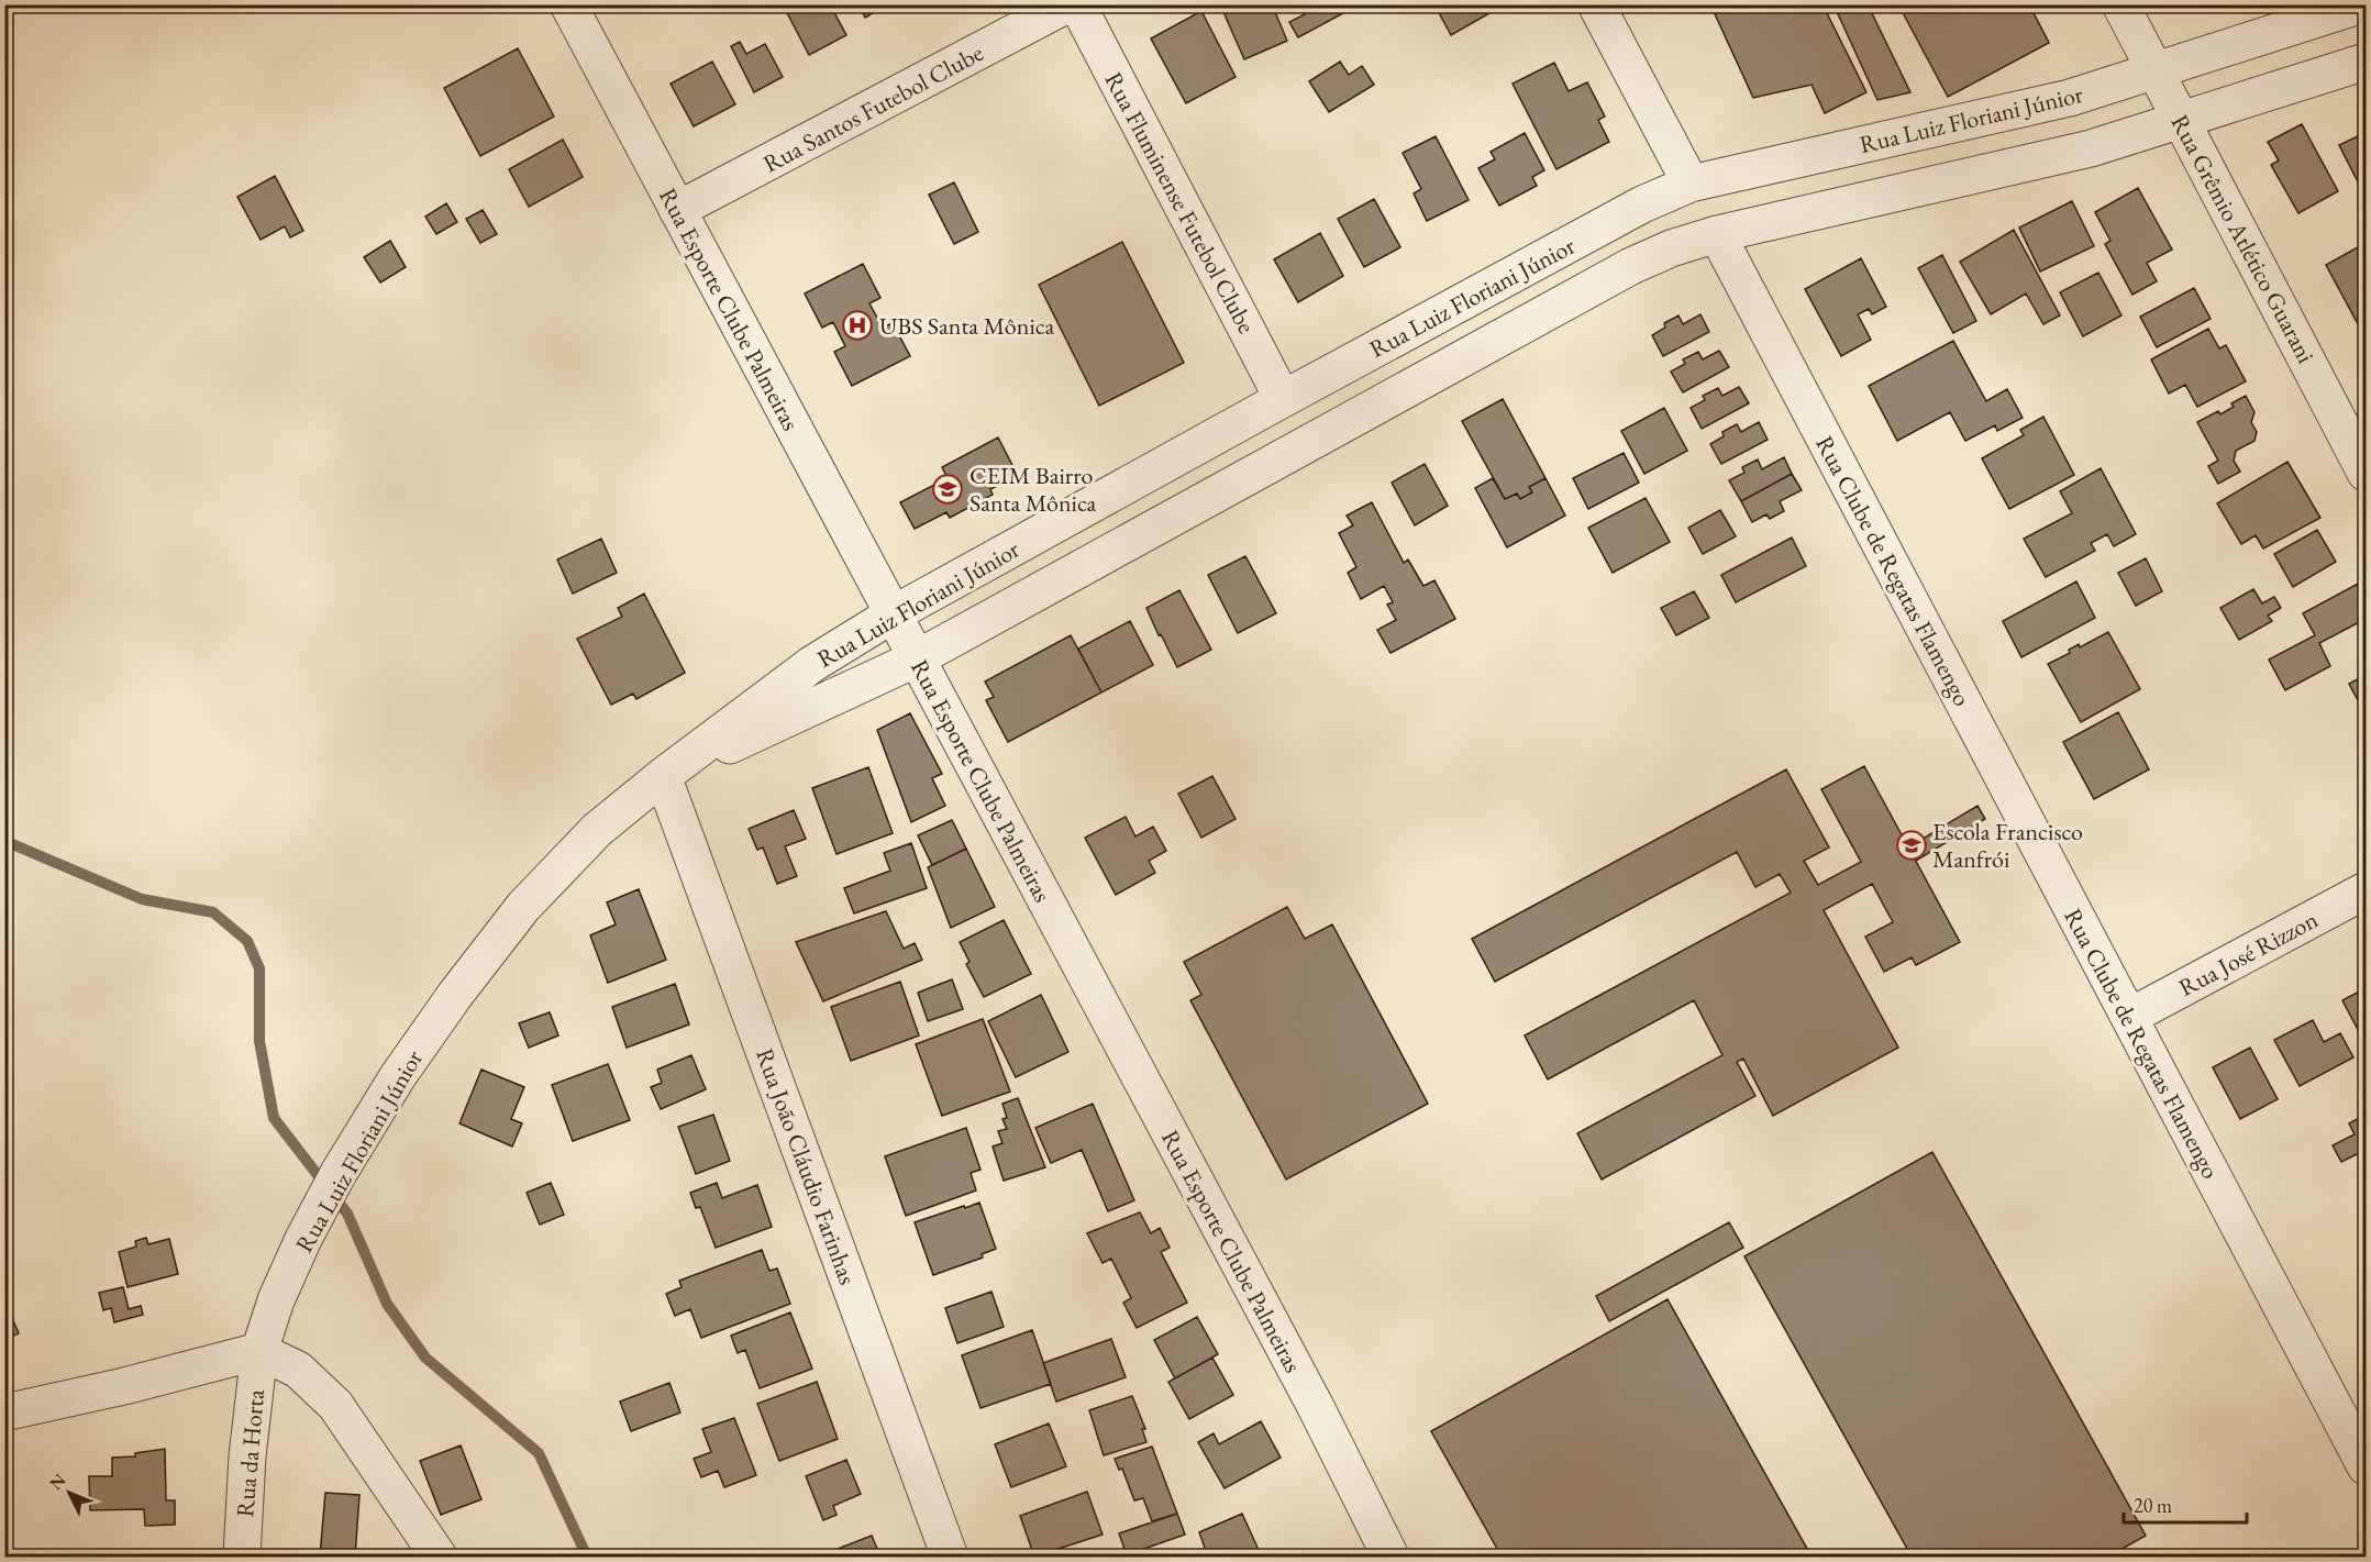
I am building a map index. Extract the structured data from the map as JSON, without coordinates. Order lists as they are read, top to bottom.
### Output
{
  "streets": {
    "street": [
      "Rua Santos Futebol Clube",
      "Rua Luiz Floriani Júnior",
      "Rua Fluminense Futebol Clube",
      "Rua Grêmio Atlético Guarani",
      "Rua Esporte Clube Palmeiras",
      "Rua Clube de Regatas Flamengo",
      "Rua José Rizzon",
      "Rua João Cláudio Farinhas",
      "Rua da Horta"
    ]
  },
  "crossings": [
    ["Rua Santos Futebol Clube", "Rua Esporte Clube Palmeiras"],
    ["Rua Luiz Floriani Júnior", "Rua Fluminense Futebol Clube"],
    ["Rua Luiz Floriani Júnior", "Rua Grêmio Atlético Guarani"],
    ["Rua Luiz Floriani Júnior", "Rua Esporte Clube Palmeiras"],
    ["Rua Luiz Floriani Júnior", "Rua Clube de Regatas Flamengo"],
    ["Rua Luiz Floriani Júnior", "Rua João Cláudio Farinhas"],
    ["Rua Luiz Floriani Júnior", "Rua da Horta"],
    ["Rua Clube de Regatas Flamengo", "Rua José Rizzon"]
  ],
  "places": {
    "hospital": ["UBS Santa Mônica"],
    "school or university": ["CEIM Bairro Santa Mônica", "Escola Francisco Manfrói"]
  },
  "scale_bar": "20 m",
  "north": "top left"
}
